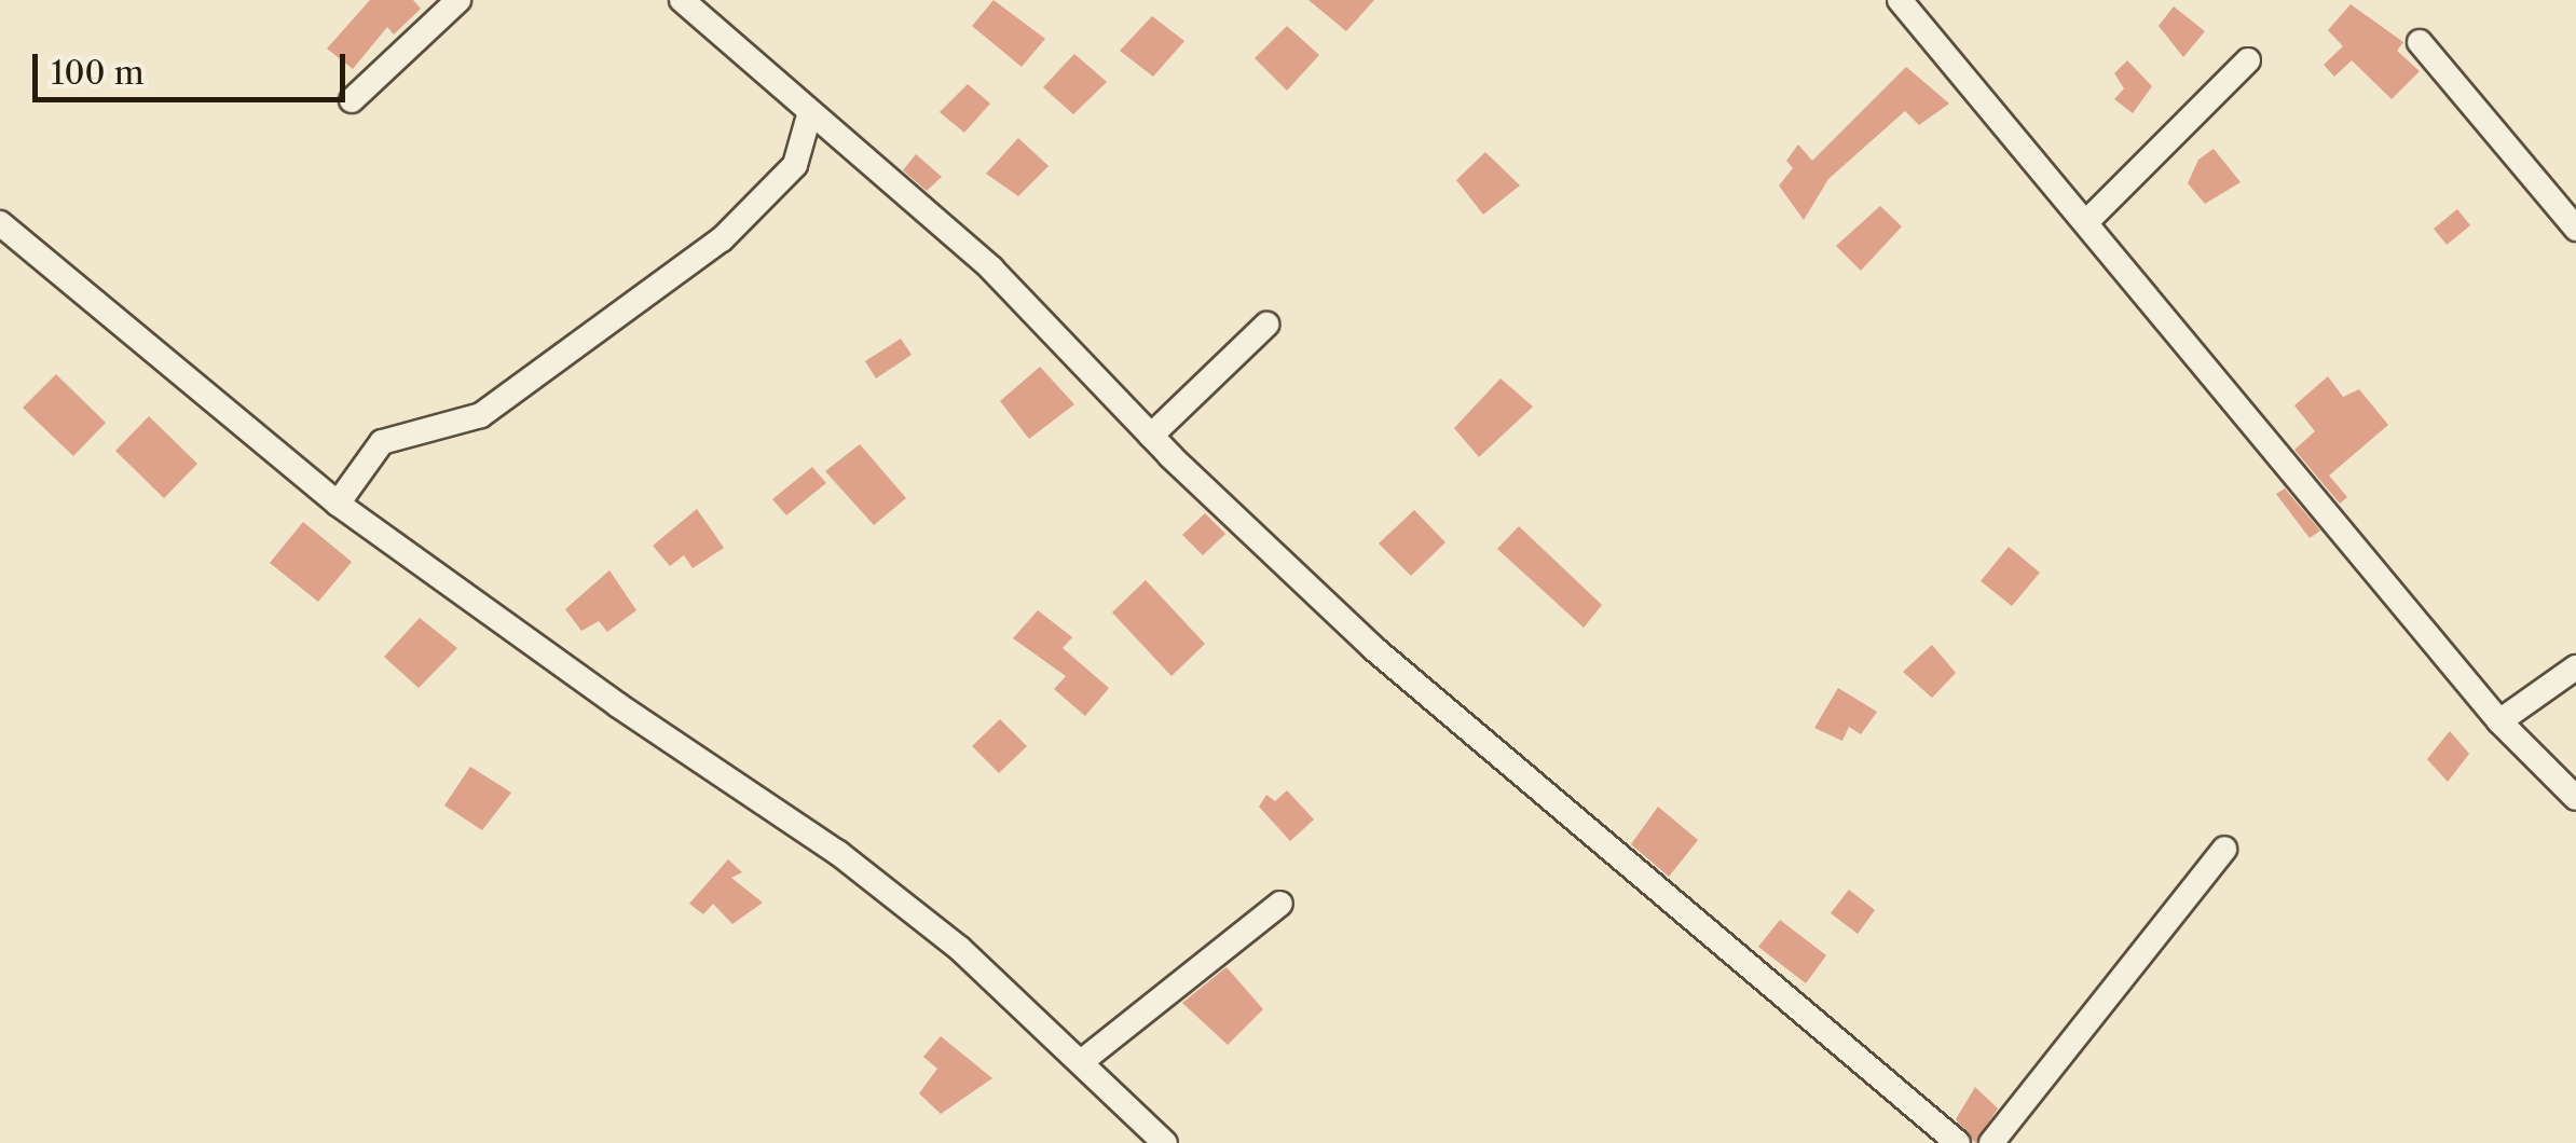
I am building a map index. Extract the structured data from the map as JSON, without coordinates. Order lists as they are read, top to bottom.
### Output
{
  "scale_bar": "100 m"
}
